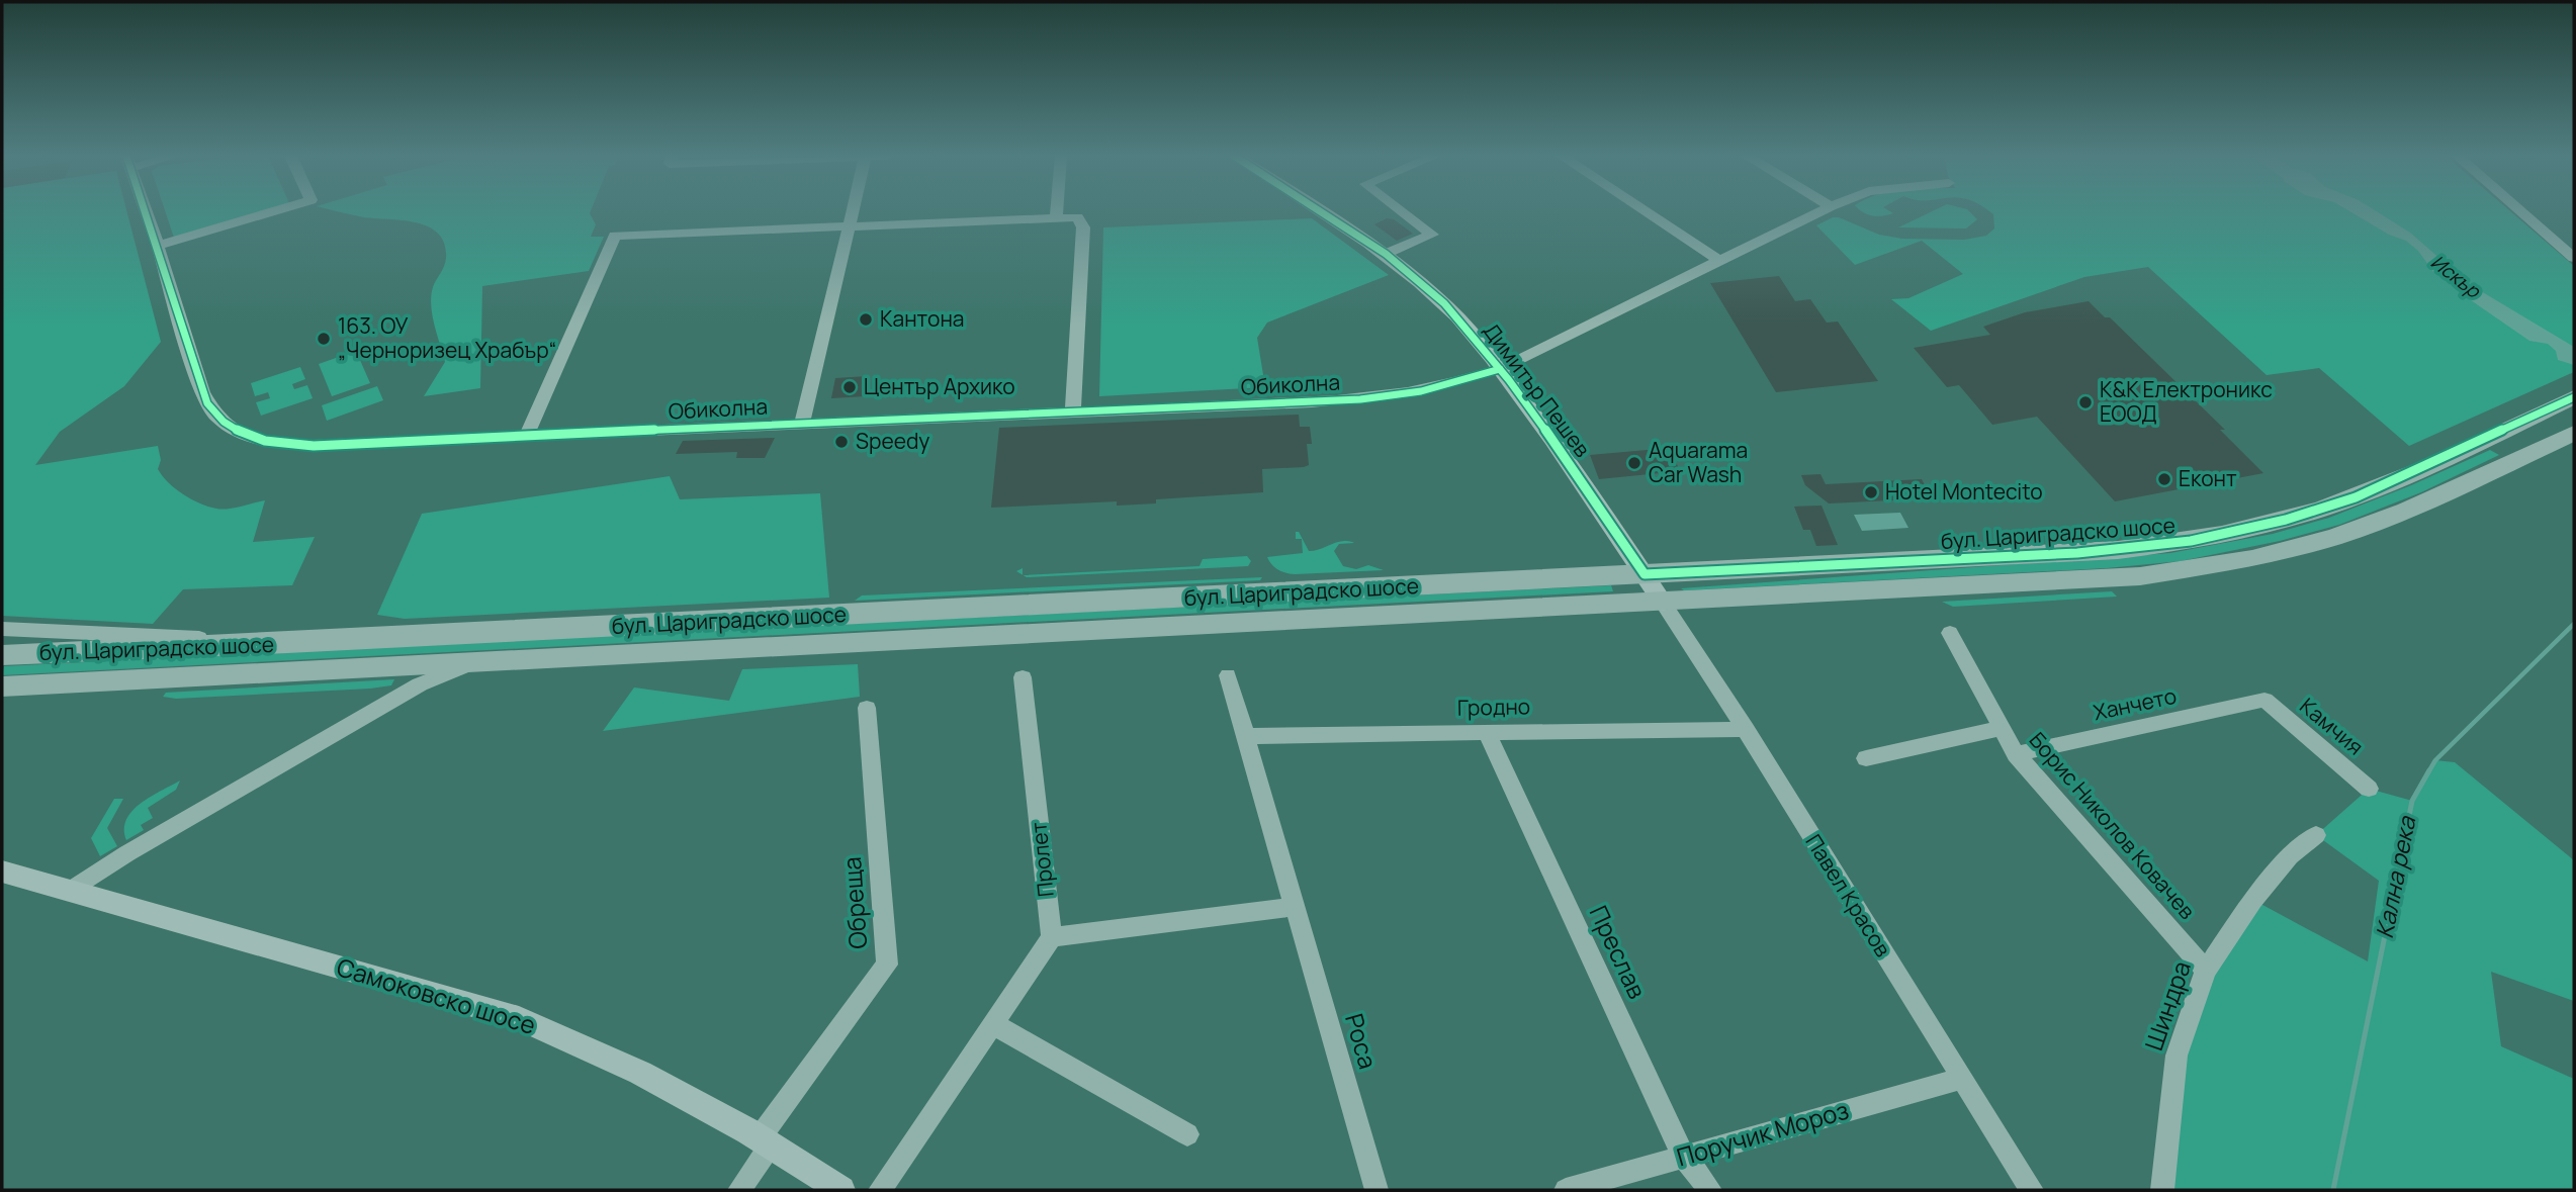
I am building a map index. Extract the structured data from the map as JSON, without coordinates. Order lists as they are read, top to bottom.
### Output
{
  "streets": {
    "highway": ["бул. Цариградско шосе"],
    "main road": ["Димитър Пешев", "Самоковско шосе"],
    "street": [
      "Обиколна",
      "Ханчето",
      "Гродно",
      "Камчия",
      "Борис Николов Ковачев",
      "Пролет",
      "Павел Красов",
      "Обреща",
      "Преслав",
      "Шиндра",
      "Роса",
      "Поручик Мороз"
    ]
  },
  "crossings": [
    ["Обиколна", "Димитър Пешев"],
    ["Димитър Пешев", "бул. Цариградско шосе"],
    ["Димитър Пешев", "Павел Красов"],
    ["бул. Цариградско шосе", "Павел Красов"],
    ["Ханчето", "Камчия"],
    ["Ханчето", "Борис Николов Ковачев"],
    ["Гродно", "Павел Красов"],
    ["Гродно", "Преслав"],
    ["Гродно", "Роса"],
    ["Борис Николов Ковачев", "Шиндра"],
    ["Павел Красов", "Поручик Мороз"],
    ["Обреща", "Самоковско шосе"],
    ["Преслав", "Поручик Мороз"]
  ],
  "water": ["Искър", "Кална река"],
  "places": [
    "Кантона",
    "163. ОУ „Черноризец Храбър“",
    "Център Архико",
    "K&K Електроникс ЕООД",
    "Speedy",
    "Aquarama Car Wash",
    "Еконт",
    "Hotel Montecito"
  ]
}
